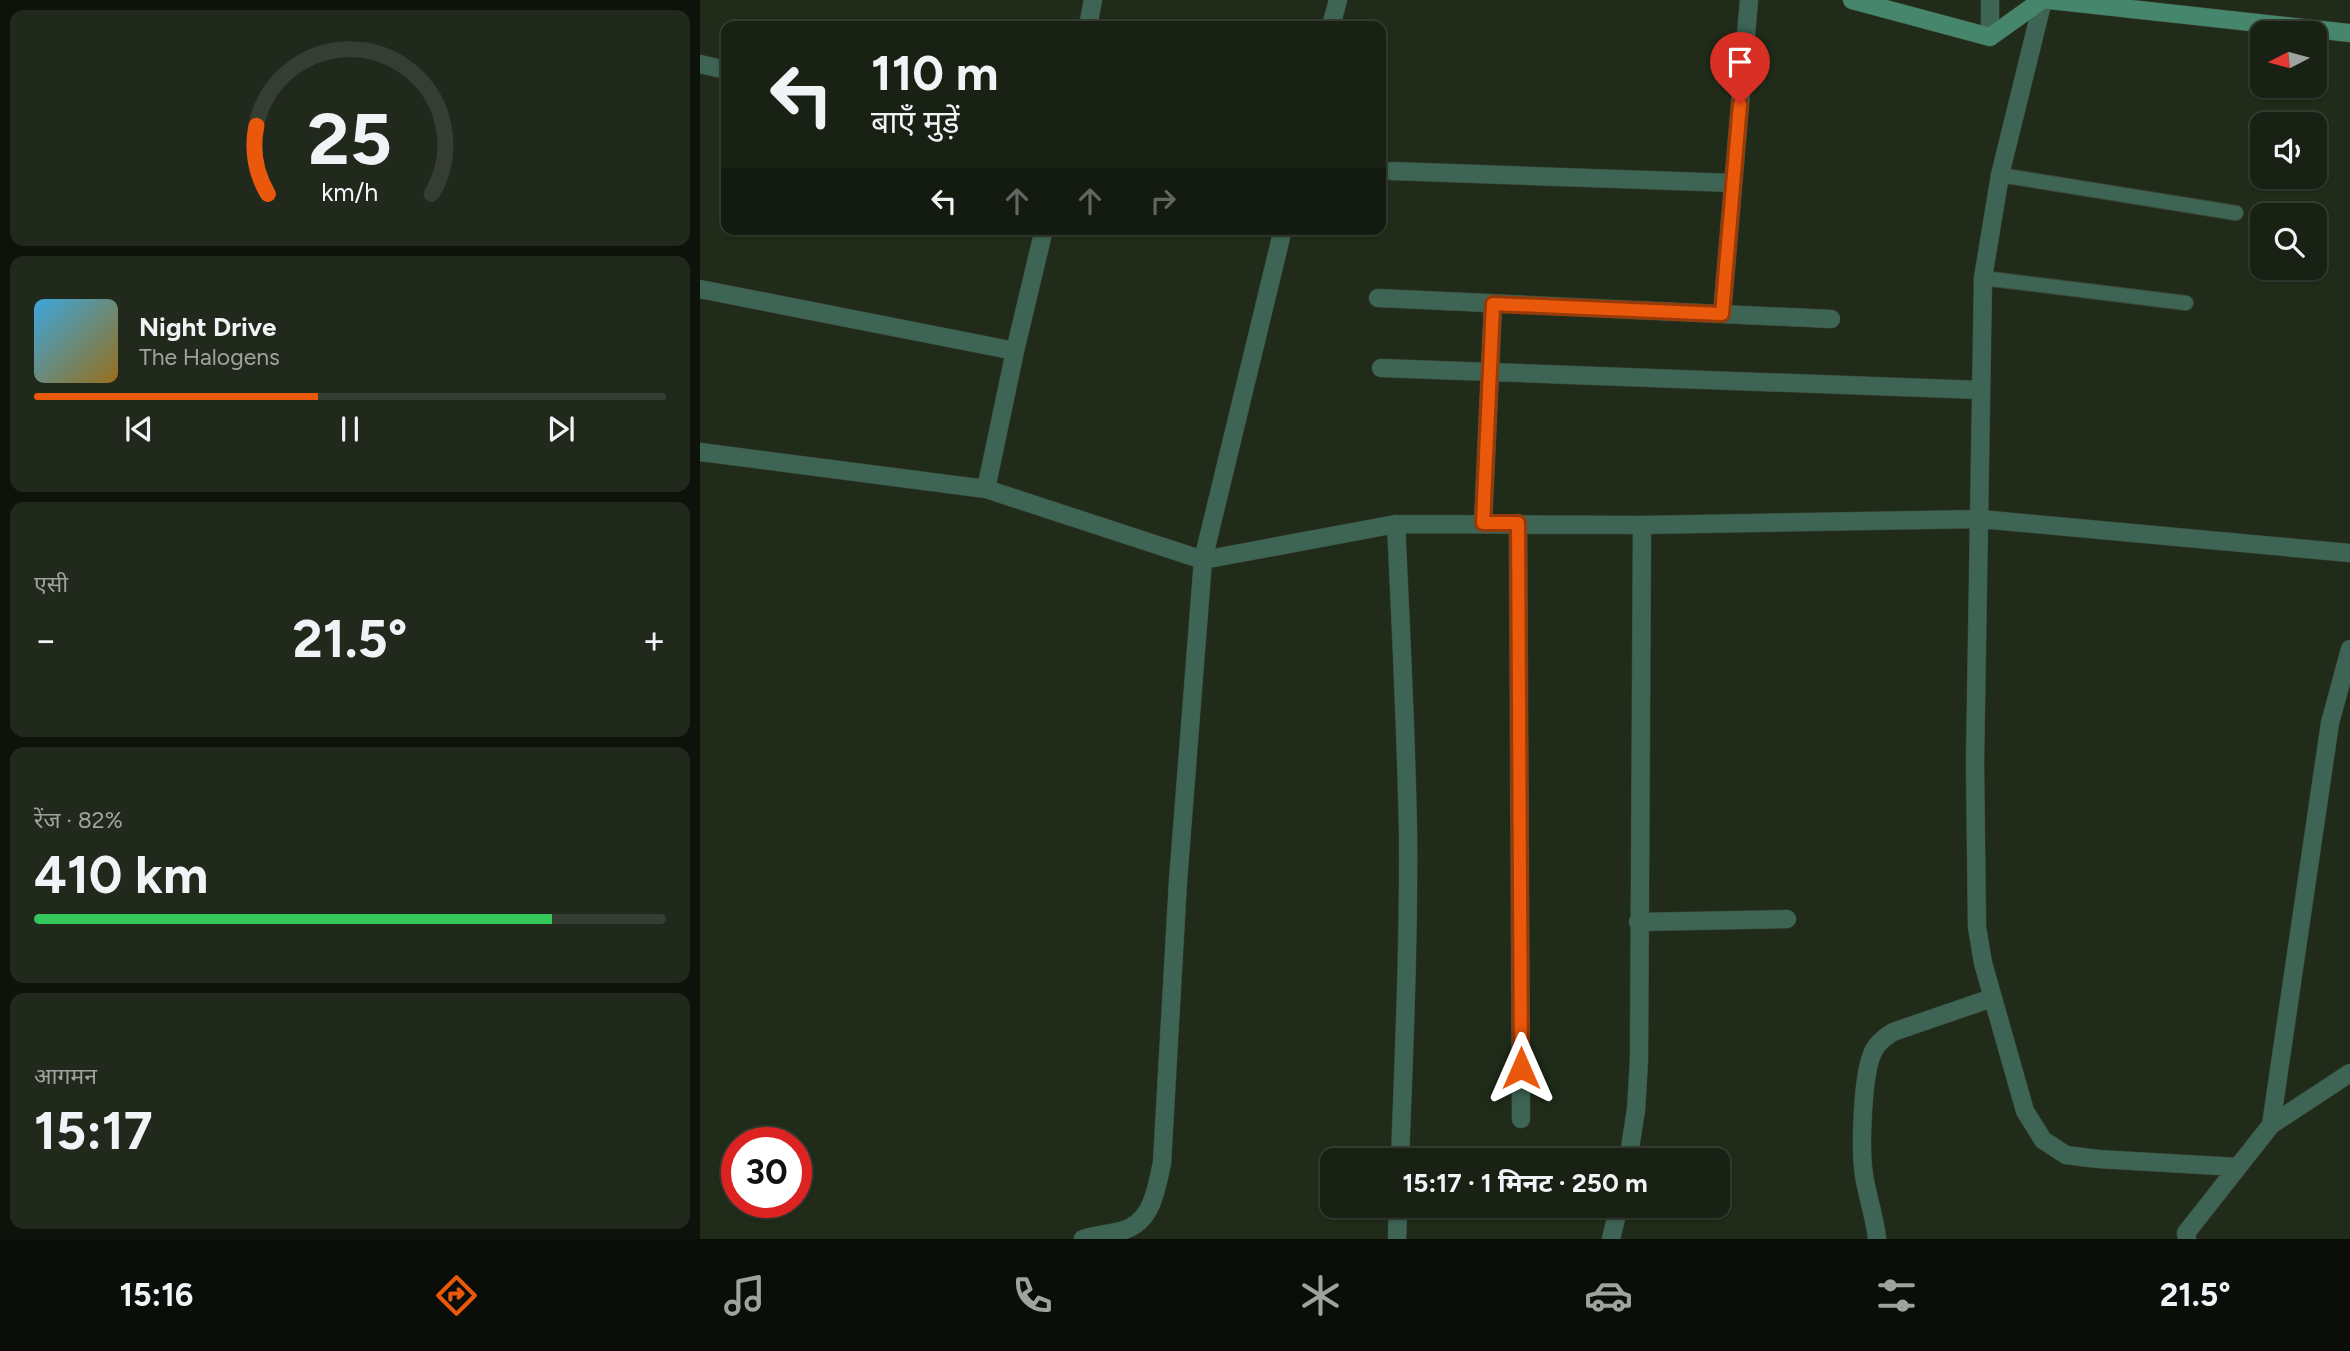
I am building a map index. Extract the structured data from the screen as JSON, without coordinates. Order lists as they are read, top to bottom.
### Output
{
  "north": "left",
  "page": {
    "turn": ["110 m", "बाएँ मुड़ें"],
    "song": ["Night Drive", "The Halogens"],
    "tile": [
      "एसी",
      ["रेंज · 82%", "410 km"],
      ["आगमन", "15:17"]
    ],
    "heat": ["−", "21.5°", "+"],
    "limit": "30",
    "trip": "15:17 · 1 मिनट · 250 m",
    "tabs": ["15:16", "21.5°"],
    "gauge": ["25", "km/h"]
  }
}
